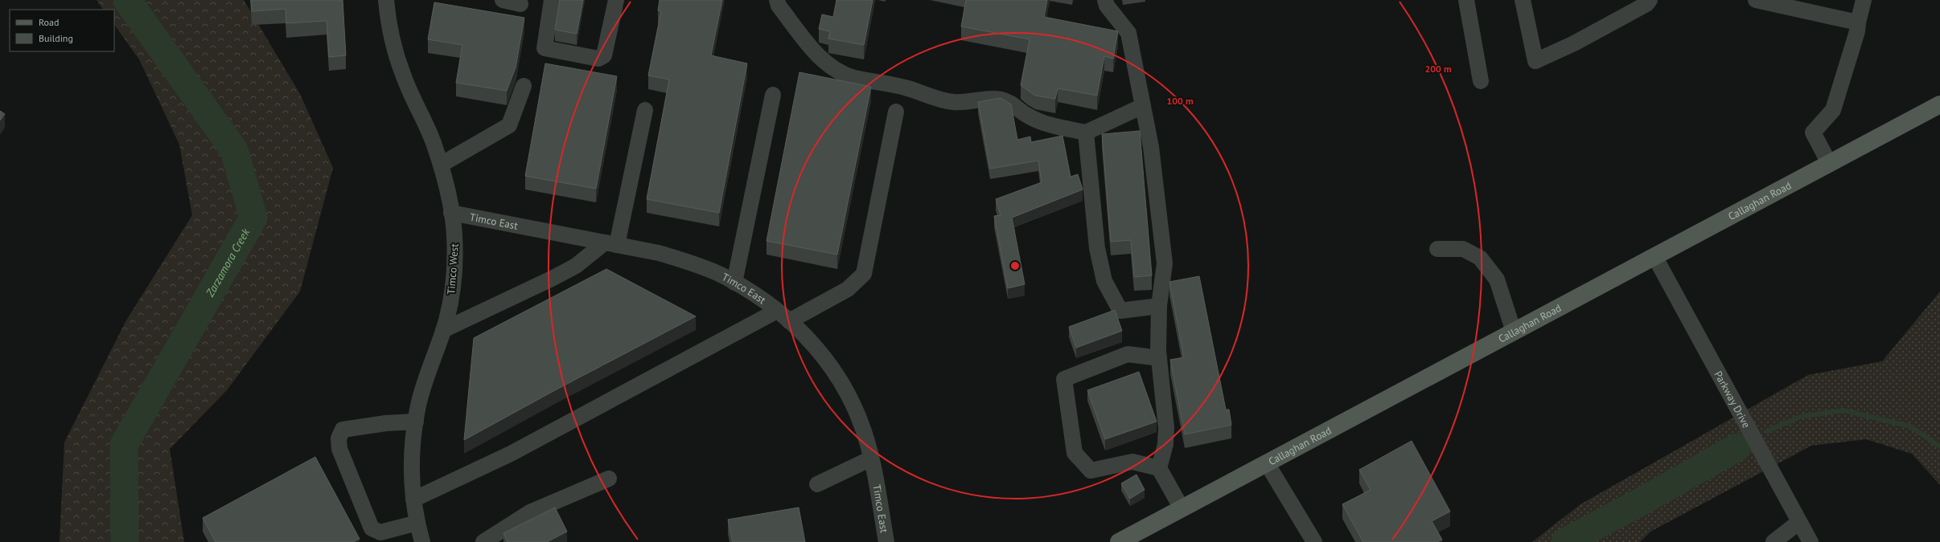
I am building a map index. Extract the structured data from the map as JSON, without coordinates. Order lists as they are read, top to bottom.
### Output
{
  "streets": {
    "main road": ["Callaghan Road"],
    "street": ["Timco East", "Timco West", "Parkway Drive"]
  },
  "crossings": [
    ["Callaghan Road", "Parkway Drive"],
    ["Timco East", "Timco West"]
  ],
  "water": ["Zarzamora Creek"],
  "legend": ["Road", "Building"],
  "rings": ["200 m", "100 m"]
}
